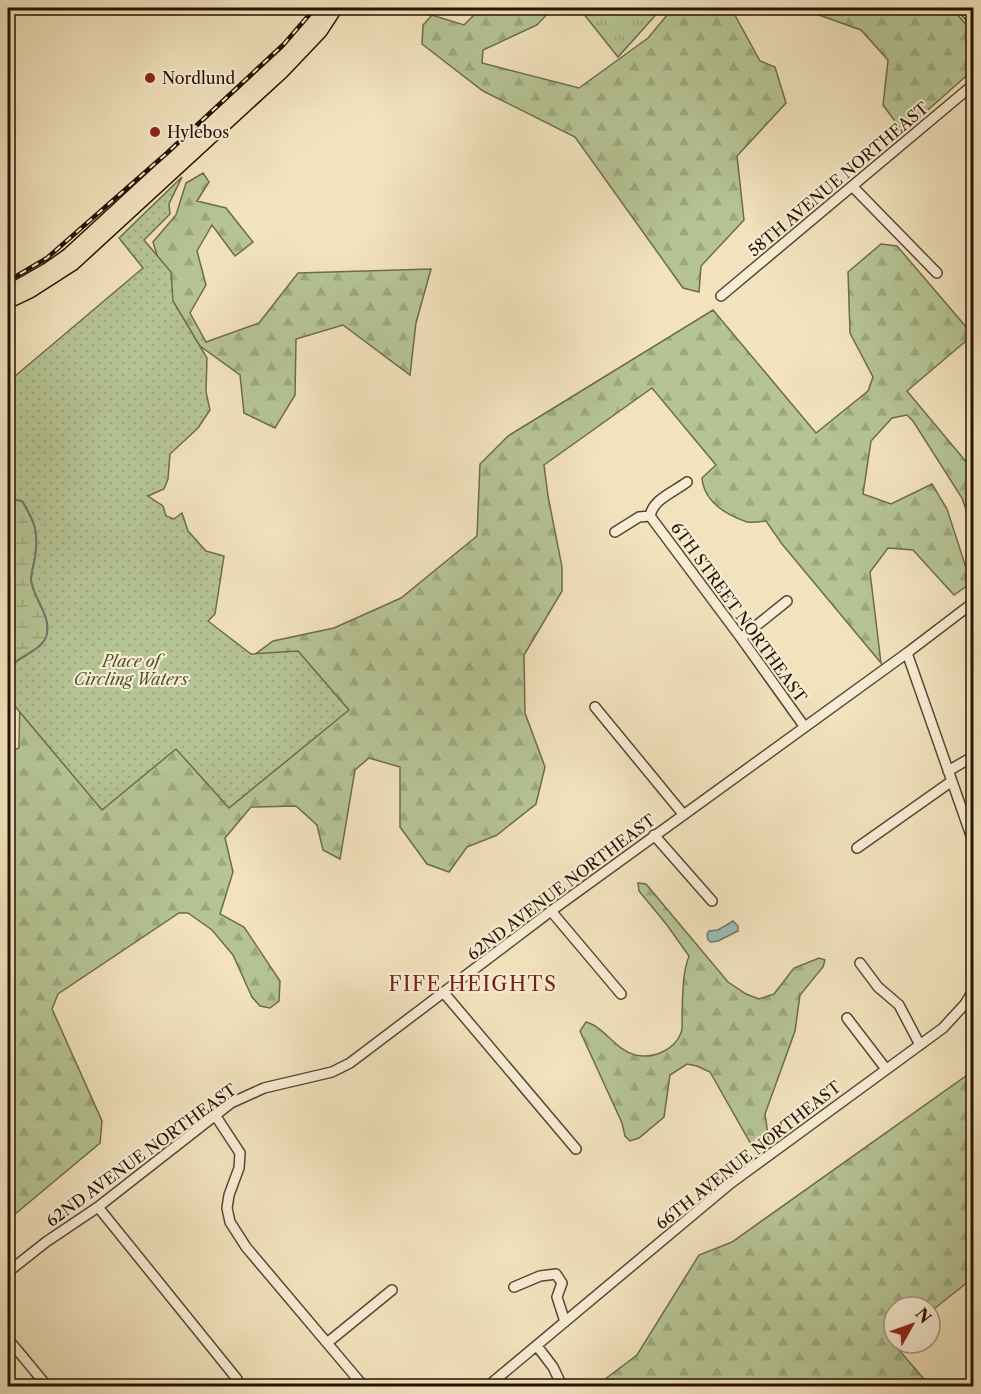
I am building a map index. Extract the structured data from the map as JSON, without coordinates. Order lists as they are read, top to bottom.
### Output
{
  "streets": {
    "street": [
      "58TH AVENUE NORTHEAST",
      "6TH STREET NORTHEAST",
      "62ND AVENUE NORTHEAST",
      "66TH AVENUE NORTHEAST"
    ]
  },
  "crossings": [
    ["6TH STREET NORTHEAST", "62ND AVENUE NORTHEAST"]
  ],
  "districts": ["FIFE HEIGHTS"],
  "parks": ["Place of Circling Waters"],
  "places": ["Nordlund", "Hylebos"],
  "north": "top right"
}
